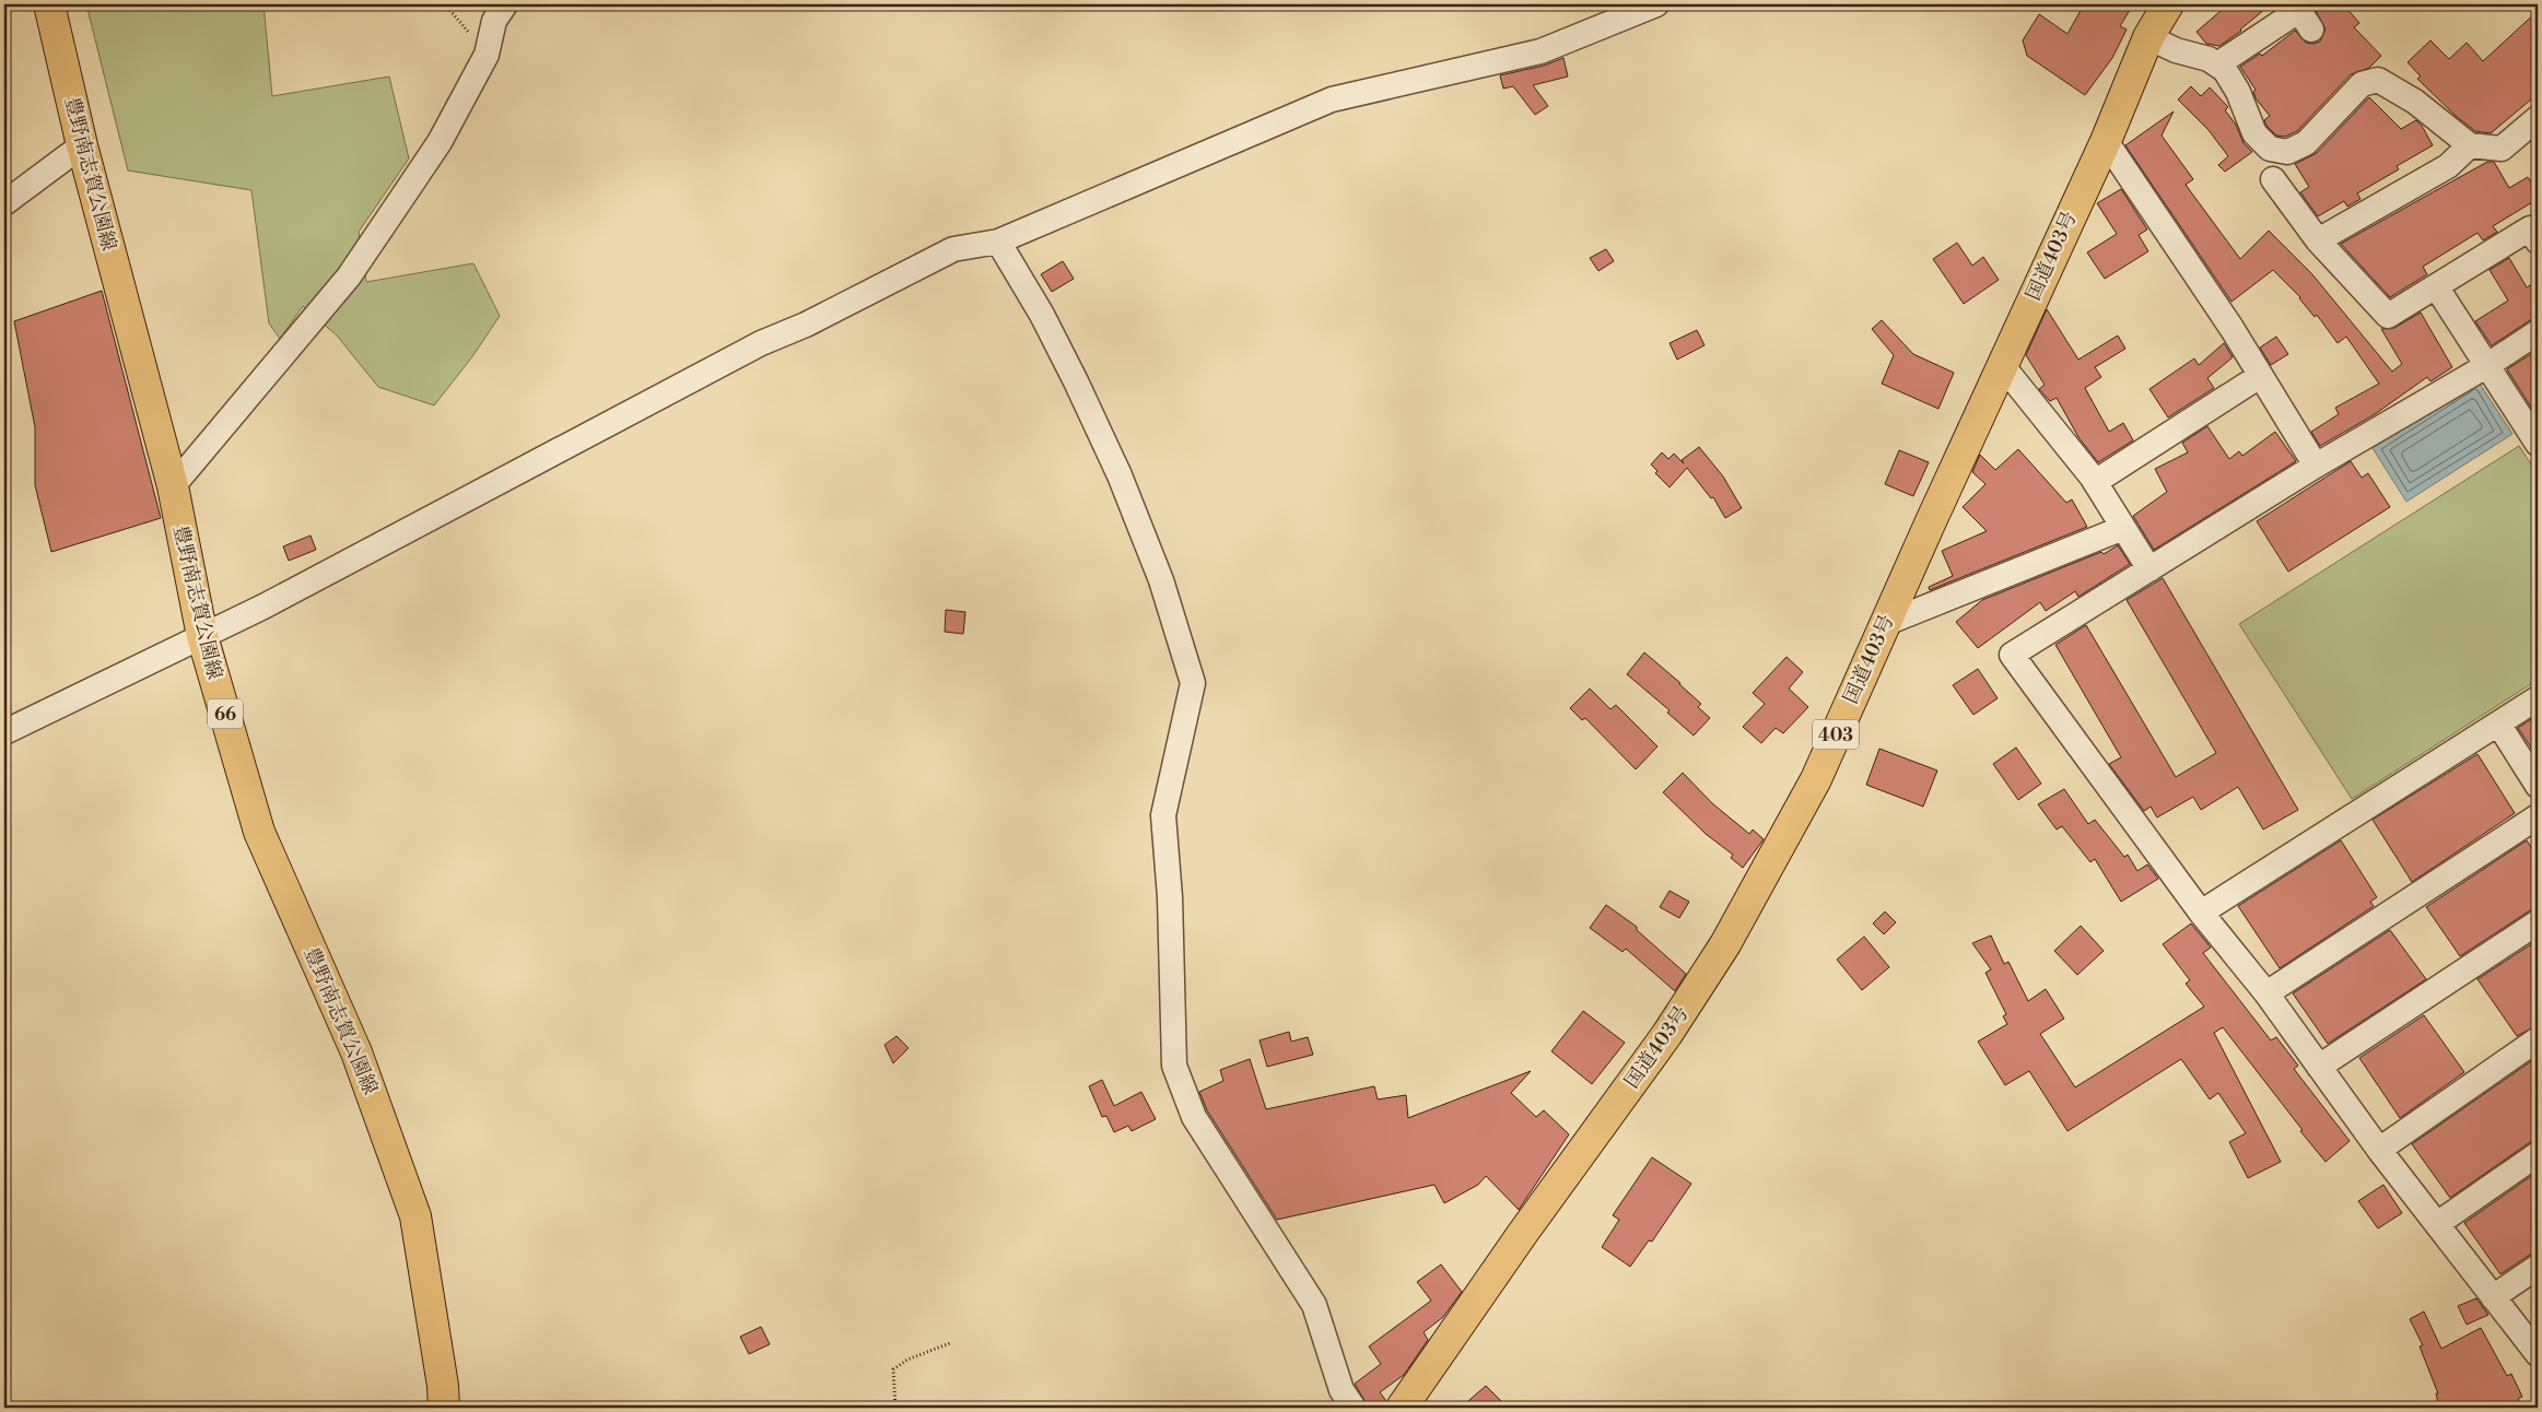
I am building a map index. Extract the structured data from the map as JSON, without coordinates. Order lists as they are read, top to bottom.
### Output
{
  "streets": {
    "main road": [
      "豊野南志賀公園線",
      "国道403号",
      "66",
      "403"
    ]
  }
}
